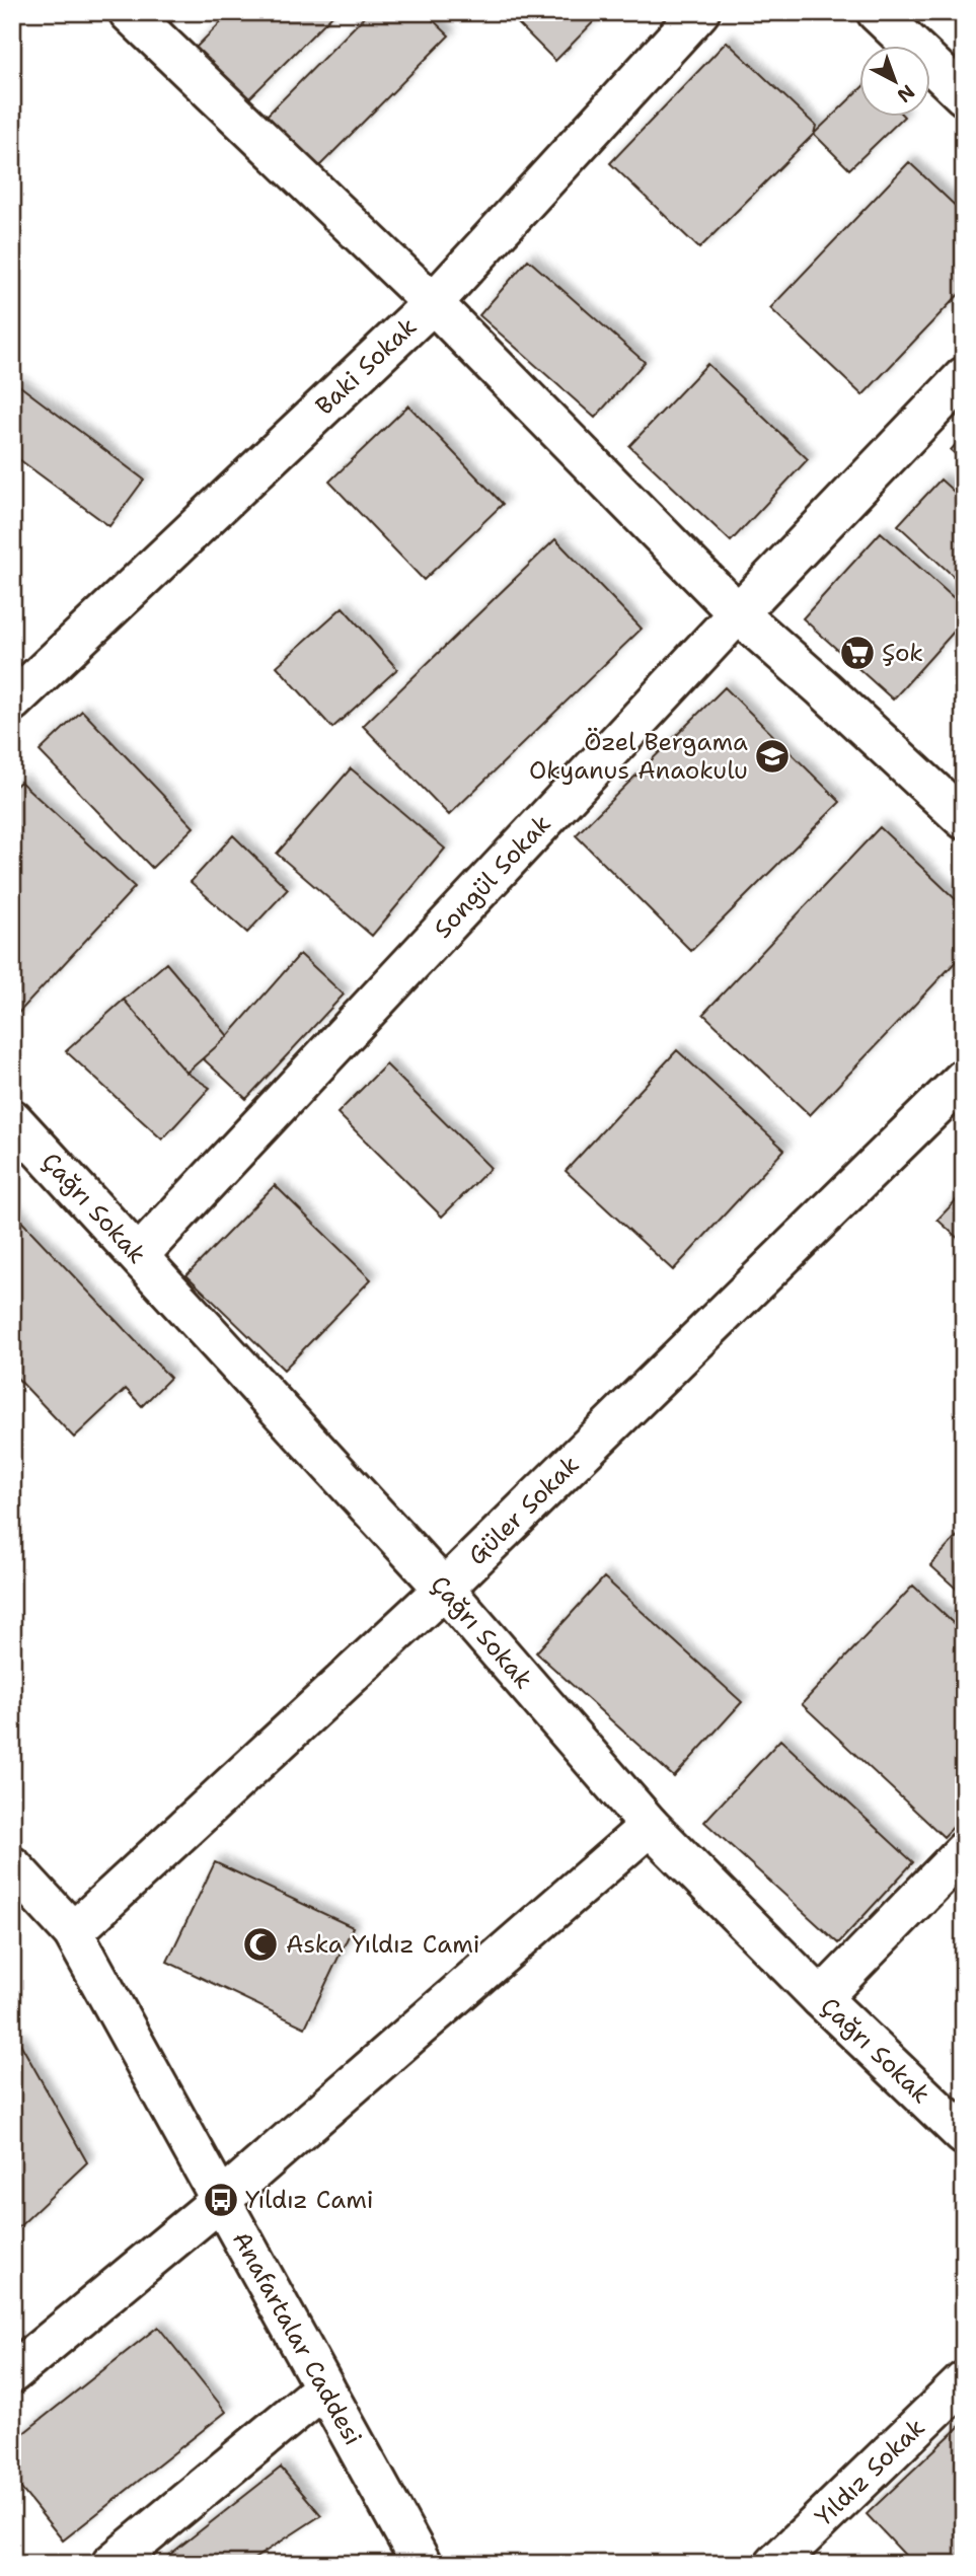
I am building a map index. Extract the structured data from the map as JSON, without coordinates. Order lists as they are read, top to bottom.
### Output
{
  "streets": {
    "street": [
      "Baki Sokak",
      "Songül Sokak",
      "Çağrı Sokak",
      "Güler Sokak",
      "Anafartalar Caddesi",
      "Yıldız Sokak"
    ]
  },
  "crossings": [
    ["Songül Sokak", "Çağrı Sokak"],
    ["Çağrı Sokak", "Güler Sokak"],
    ["Güler Sokak", "Anafartalar Caddesi"]
  ],
  "places": {
    "supermarket": ["Şok"],
    "school or university": ["Özel Bergama Okyanus Anaokulu"],
    "mosque": ["Aska Yıldız Cami"],
    "bus stop": ["Yıldız Cami"]
  },
  "north": "bottom right"
}
